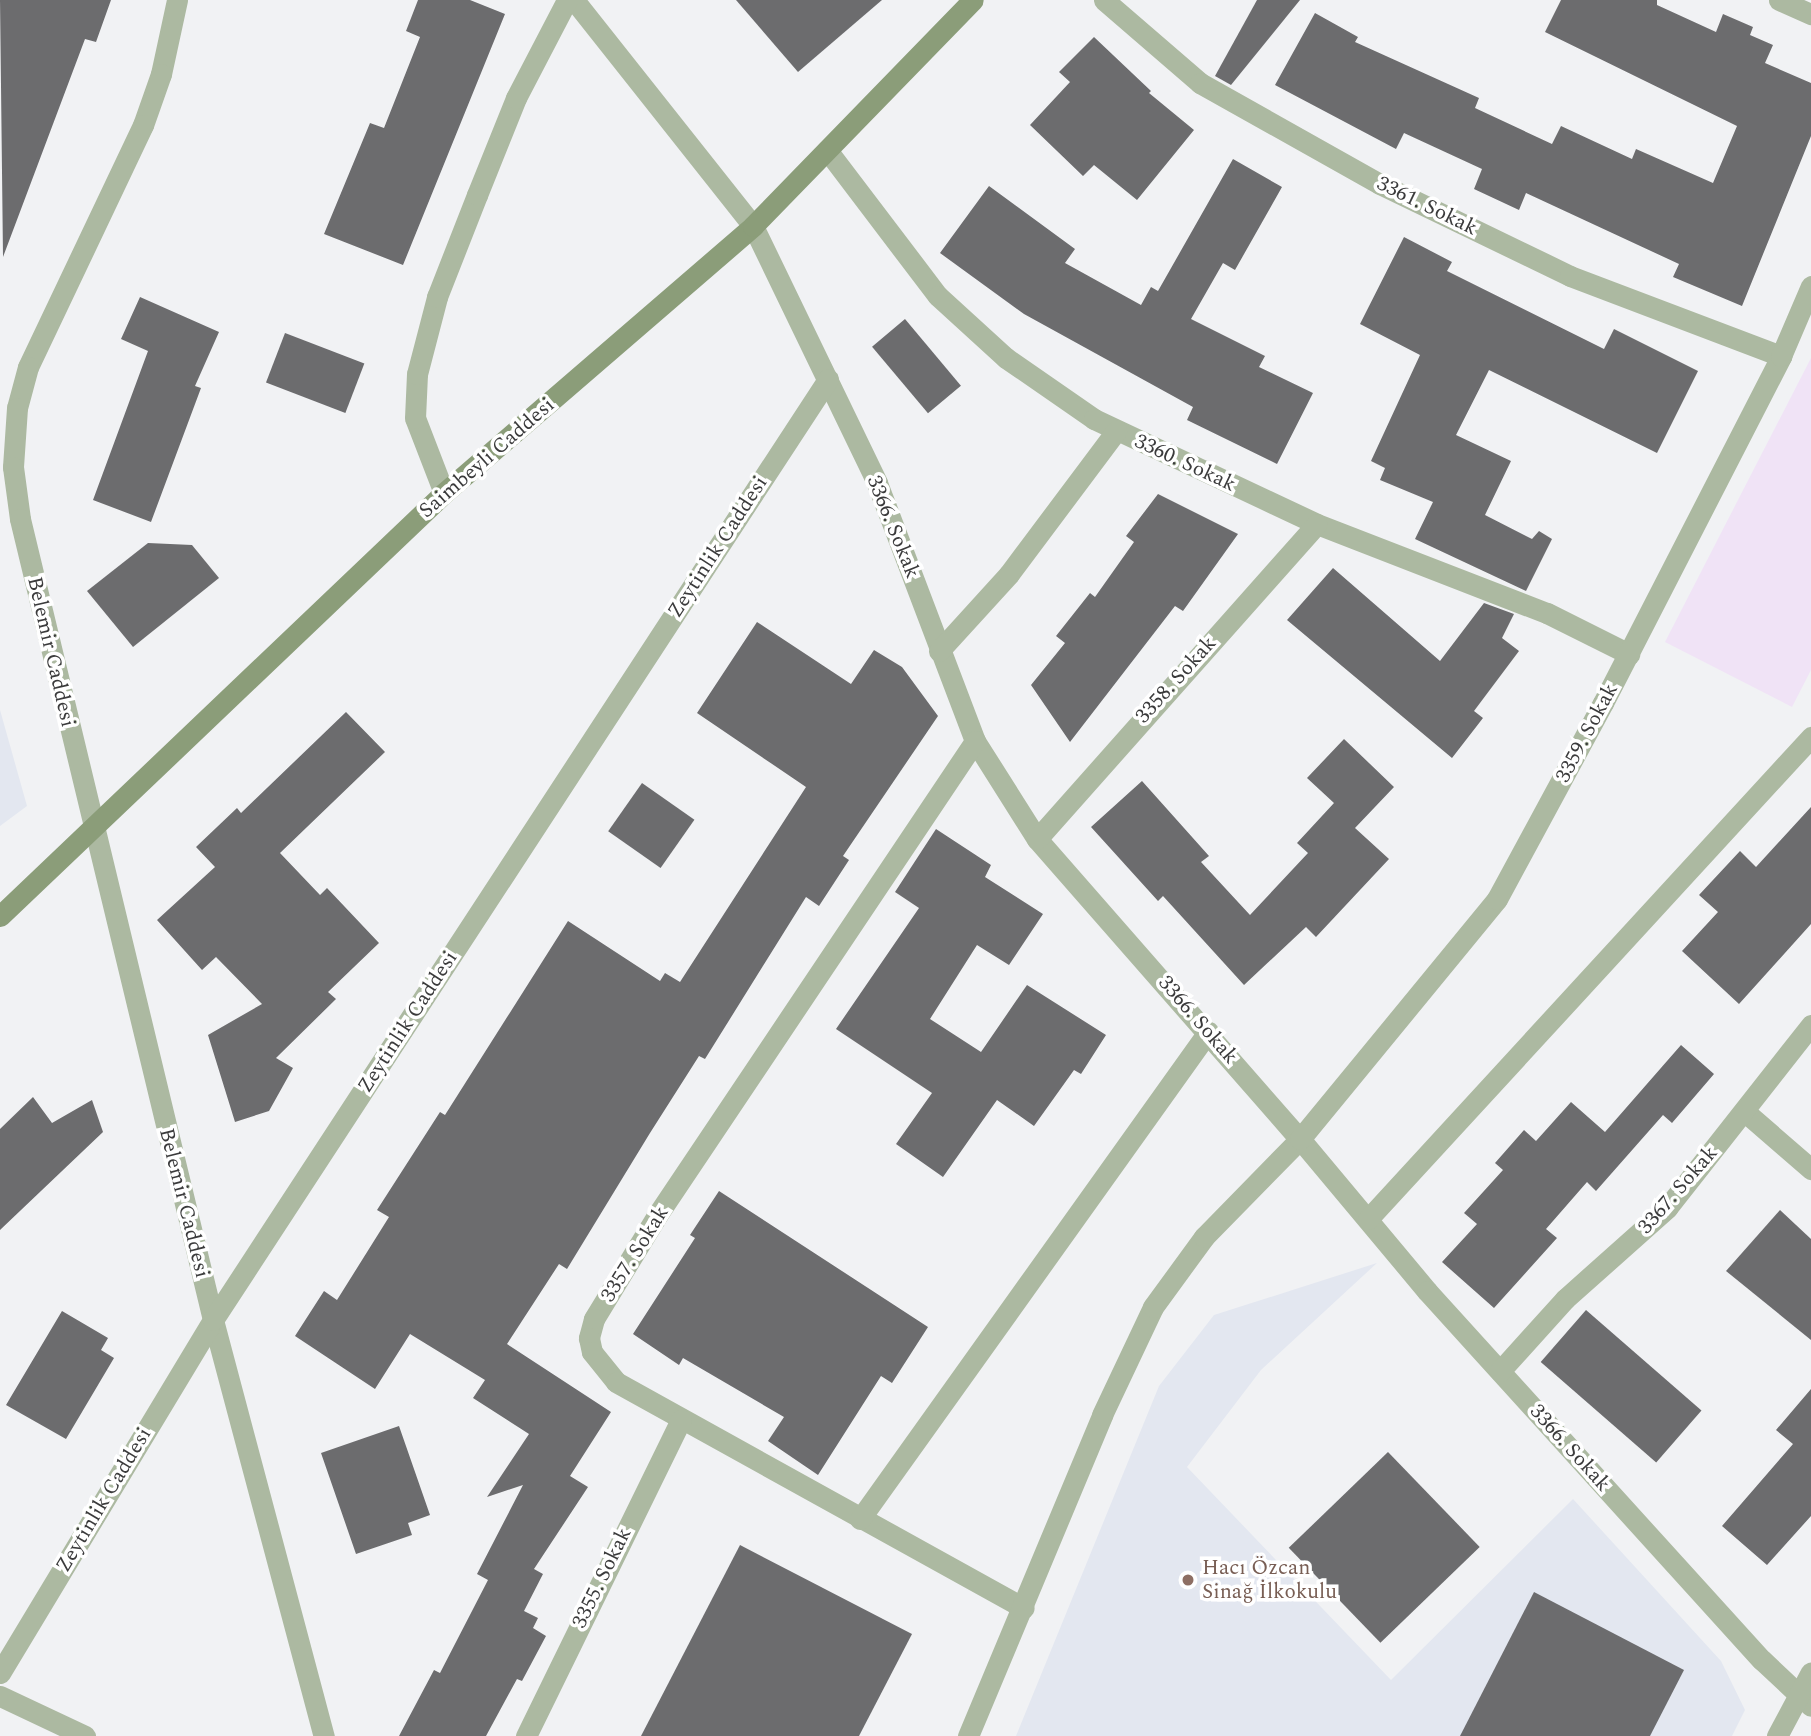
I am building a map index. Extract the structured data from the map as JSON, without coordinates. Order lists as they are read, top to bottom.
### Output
{
  "streets": {
    "main road": ["Saimbeyli Caddesi"],
    "street": [
      "3361. Sokak",
      "3360. Sokak",
      "3366. Sokak",
      "Zeytinlik Caddesi",
      "Belemir Caddesi",
      "3358. Sokak",
      "3359. Sokak",
      "3367. Sokak",
      "3357. Sokak",
      "3355. Sokak"
    ]
  },
  "crossings": [
    ["3361. Sokak", "3359. Sokak"],
    ["Saimbeyli Caddesi", "3360. Sokak"],
    ["Saimbeyli Caddesi", "3366. Sokak"],
    ["Saimbeyli Caddesi", "Belemir Caddesi"],
    ["3360. Sokak", "3358. Sokak"],
    ["3360. Sokak", "3359. Sokak"],
    ["3366. Sokak", "Zeytinlik Caddesi"],
    ["3366. Sokak", "3358. Sokak"],
    ["3366. Sokak", "3359. Sokak"],
    ["3366. Sokak", "3367. Sokak"],
    ["3366. Sokak", "3357. Sokak"],
    ["Zeytinlik Caddesi", "Belemir Caddesi"],
    ["3359. Sokak", "3357. Sokak"],
    ["3357. Sokak", "3355. Sokak"]
  ],
  "places": ["Hacı Özcan Sinağ İlkokulu"]
}
